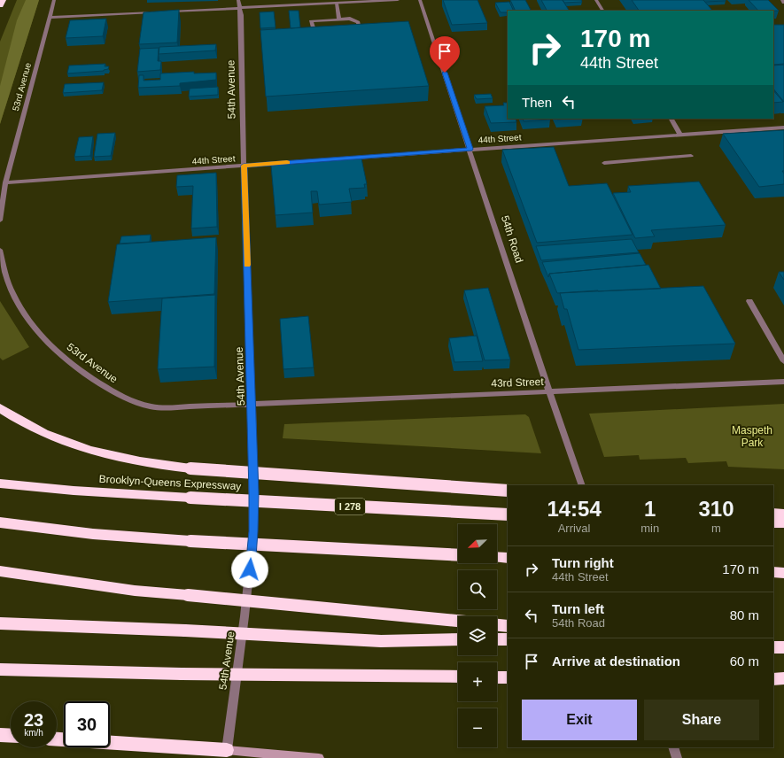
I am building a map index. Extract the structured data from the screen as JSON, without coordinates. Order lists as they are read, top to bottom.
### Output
{
  "streets": {
    "highway": ["Brooklyn-Queens Expressway", "I 278"],
    "street": [
      "53rd Avenue",
      "54th Avenue",
      "44th Street",
      "54th Road",
      "43rd Street"
    ]
  },
  "crossings": [
    ["53rd Avenue", "54th Avenue"],
    ["53rd Avenue", "44th Street"],
    ["53rd Avenue", "43rd Street"],
    ["54th Avenue", "44th Street"],
    ["54th Avenue", "43rd Street"],
    ["44th Street", "54th Road"],
    ["54th Road", "43rd Street"]
  ],
  "parks": ["Maspeth Park"],
  "north": "bottom left",
  "page": {
    "turn": ["170 m", "44th Street"],
    "then": "Then",
    "eta": [
      "14:54",
      "Arrival",
      "1",
      "min",
      "310",
      "m"
    ],
    "map_buttons": ["+", "−"],
    "list": [
      {
        "name": "Turn right",
        "note": "44th Street",
        "value": "170 m"
      },
      {
        "name": "Turn left",
        "note": "54th Road",
        "value": "80 m"
      },
      {
        "name": "Arrive at destination",
        "value": "60 m"
      }
    ],
    "buttons": ["Exit", "Share"],
    "speed": "23 km/h",
    "limit": "30"
  }
}
